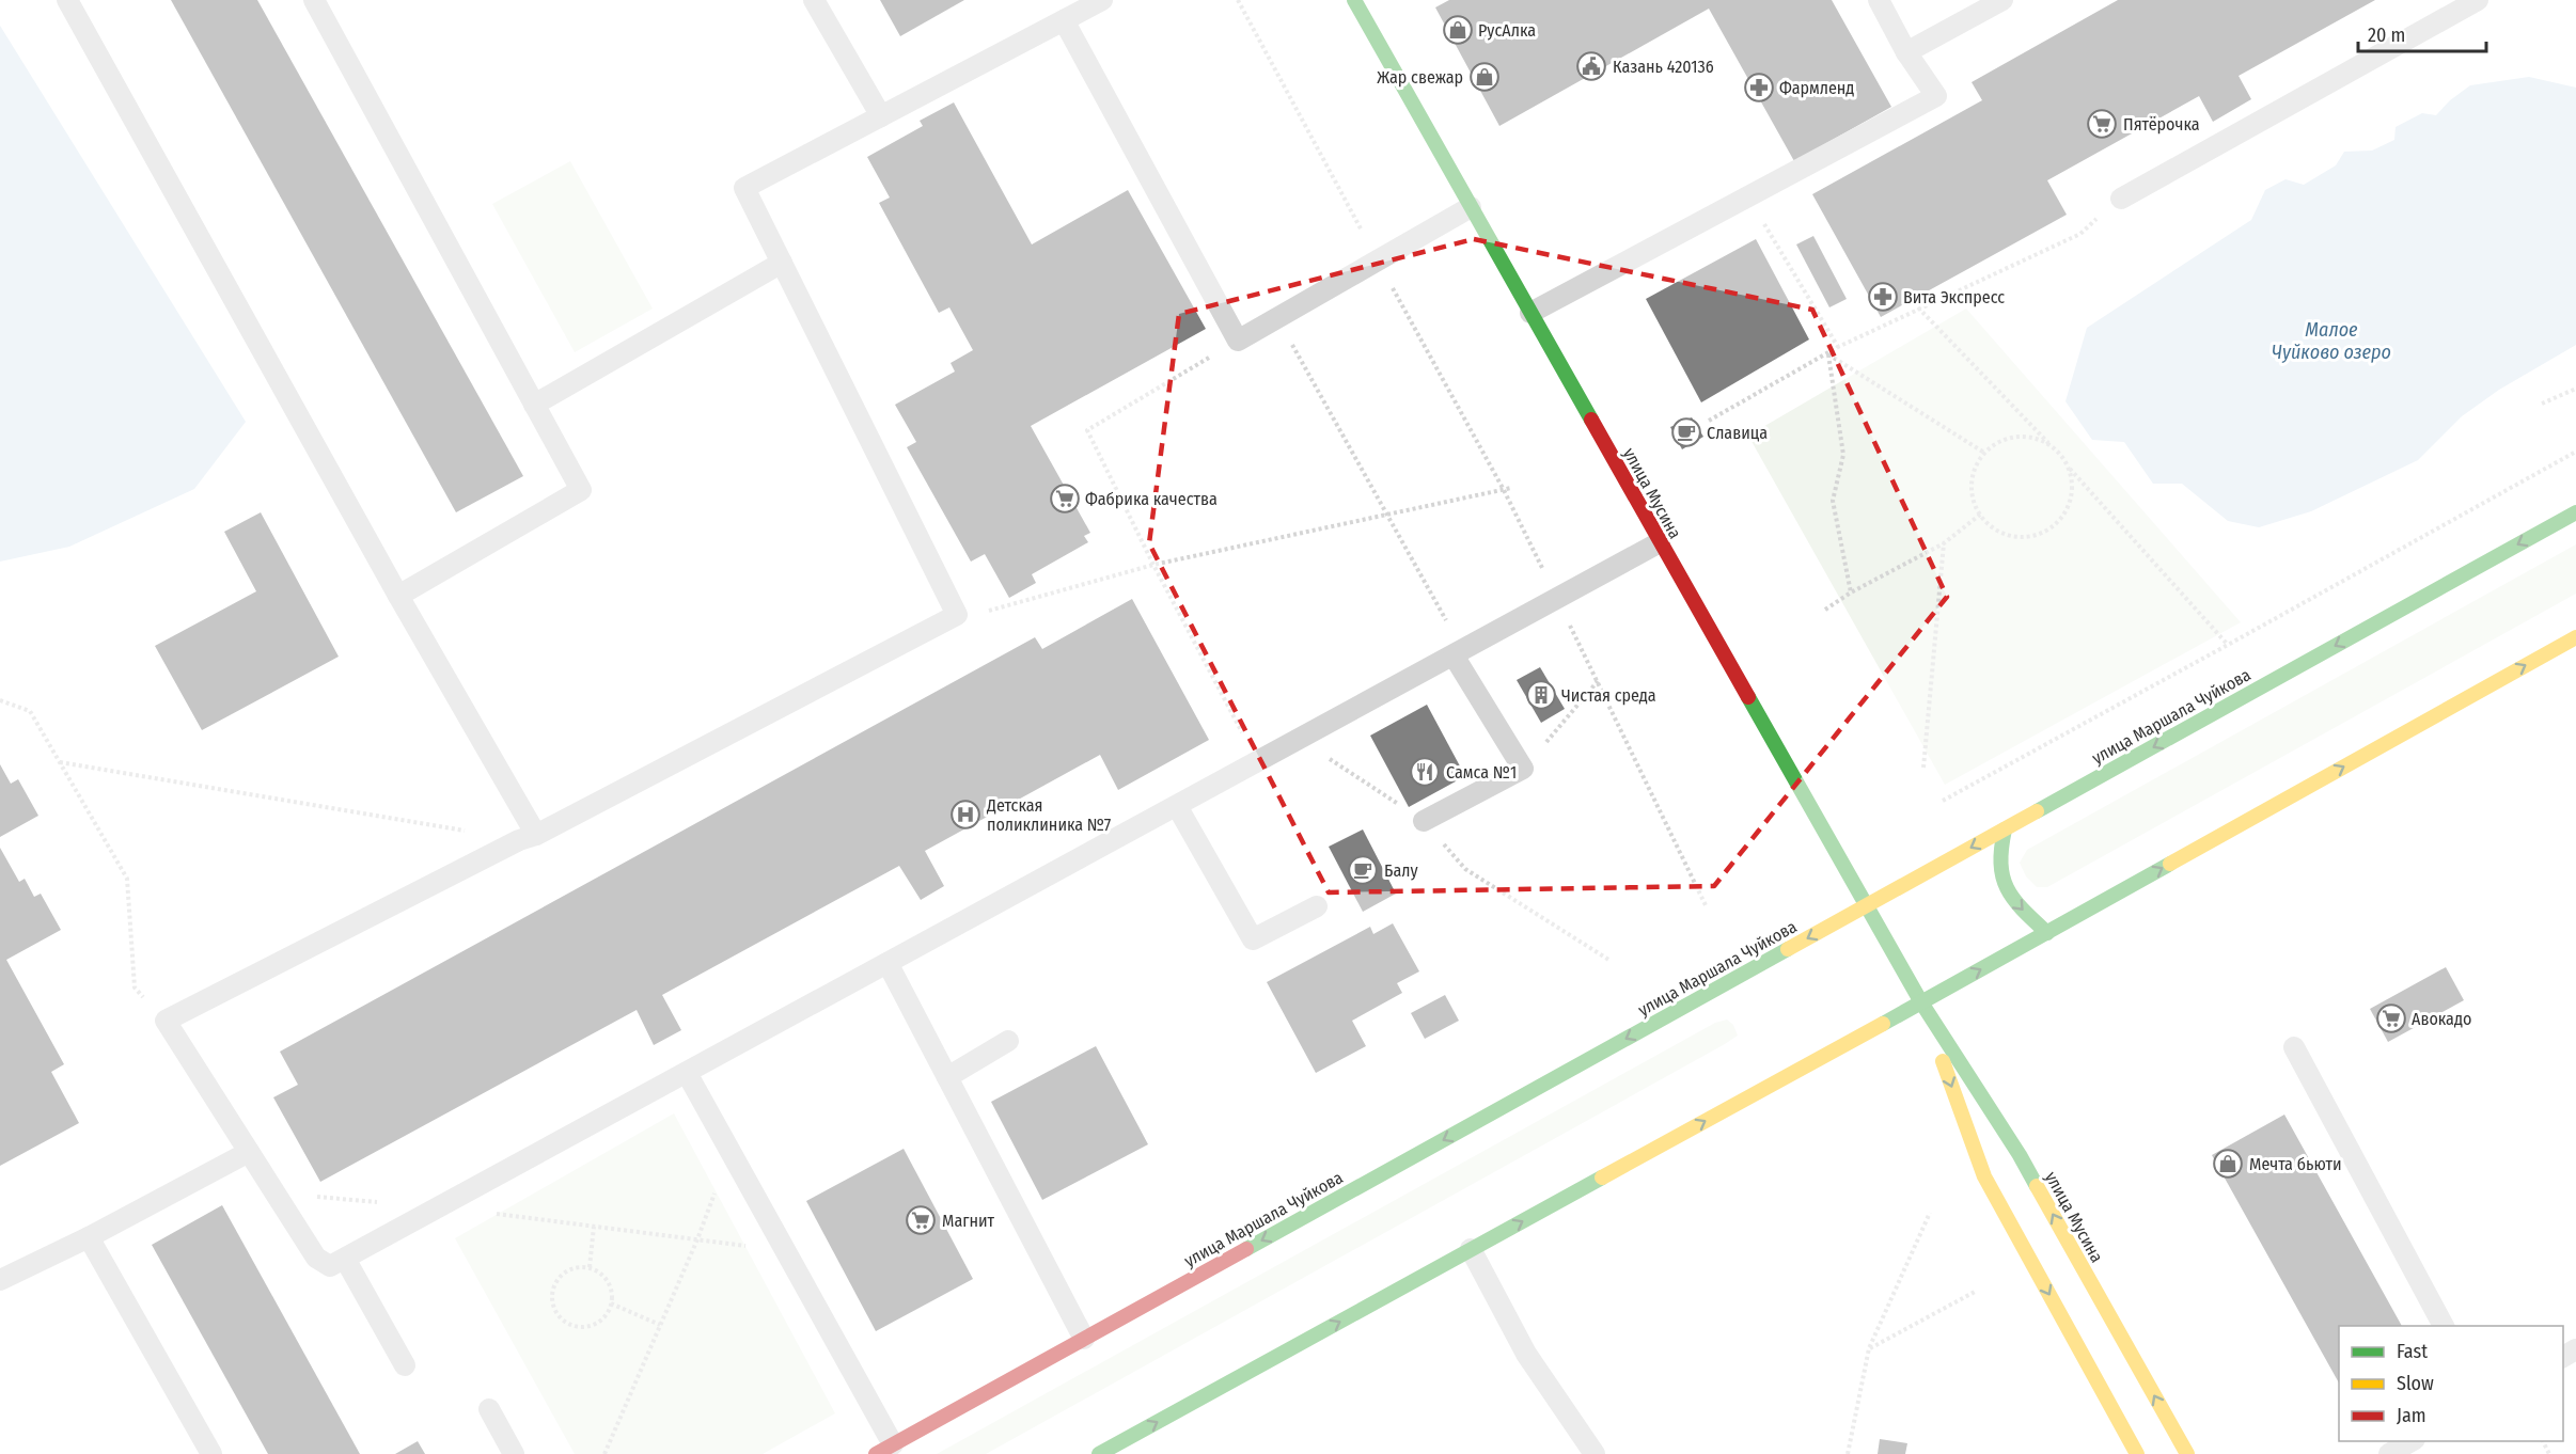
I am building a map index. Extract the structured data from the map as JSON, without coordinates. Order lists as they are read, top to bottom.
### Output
{
  "streets": {
    "main road": ["улица Мусина", "улица Маршала Чуйкова"]
  },
  "crossings": [
    ["улица Мусина", "улица Маршала Чуйкова"]
  ],
  "water": ["Малое Чуйково озеро"],
  "places": {
    "shop": ["РусАлка", "Жар свежар", "Мечта бьюти"],
    "public building": ["Казань 420136"],
    "pharmacy": ["Фармленд", "Вита Экспресс"],
    "supermarket": [
      "Пятёрочка",
      "Фабрика качества",
      "Авокадо",
      "Магнит"
    ],
    "cafe": ["Славица", "Балу"],
    "building": ["Чистая среда"],
    "restaurant": ["Самса №1"],
    "hospital": ["Детская поликлиника №7"]
  },
  "legend": ["Fast", "Slow", "Jam"],
  "scale_bar": "20 m"
}
